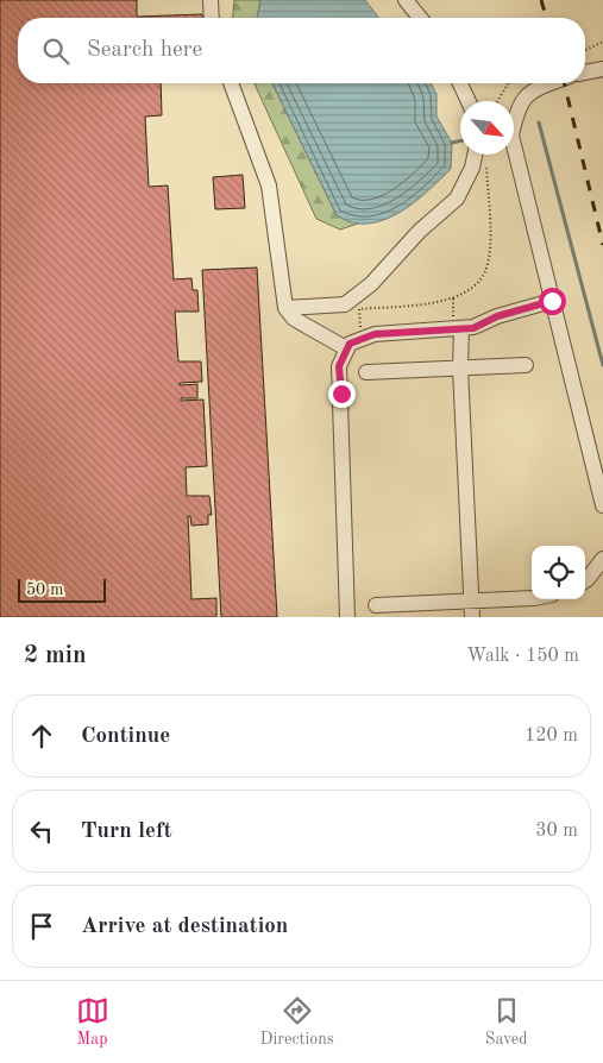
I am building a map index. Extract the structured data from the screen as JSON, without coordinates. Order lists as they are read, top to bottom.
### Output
{
  "scale_bar": "50 m",
  "north": "bottom right",
  "page": {
    "search": "Search here",
    "scale": "50 m",
    "heading": ["2 min", "Walk · 150 m"],
    "list": [
      ["Continue", "120 m"],
      ["Turn left", "30 m"],
      "Arrive at destination"
    ],
    "nav": ["Map", "Directions", "Saved"]
  }
}
